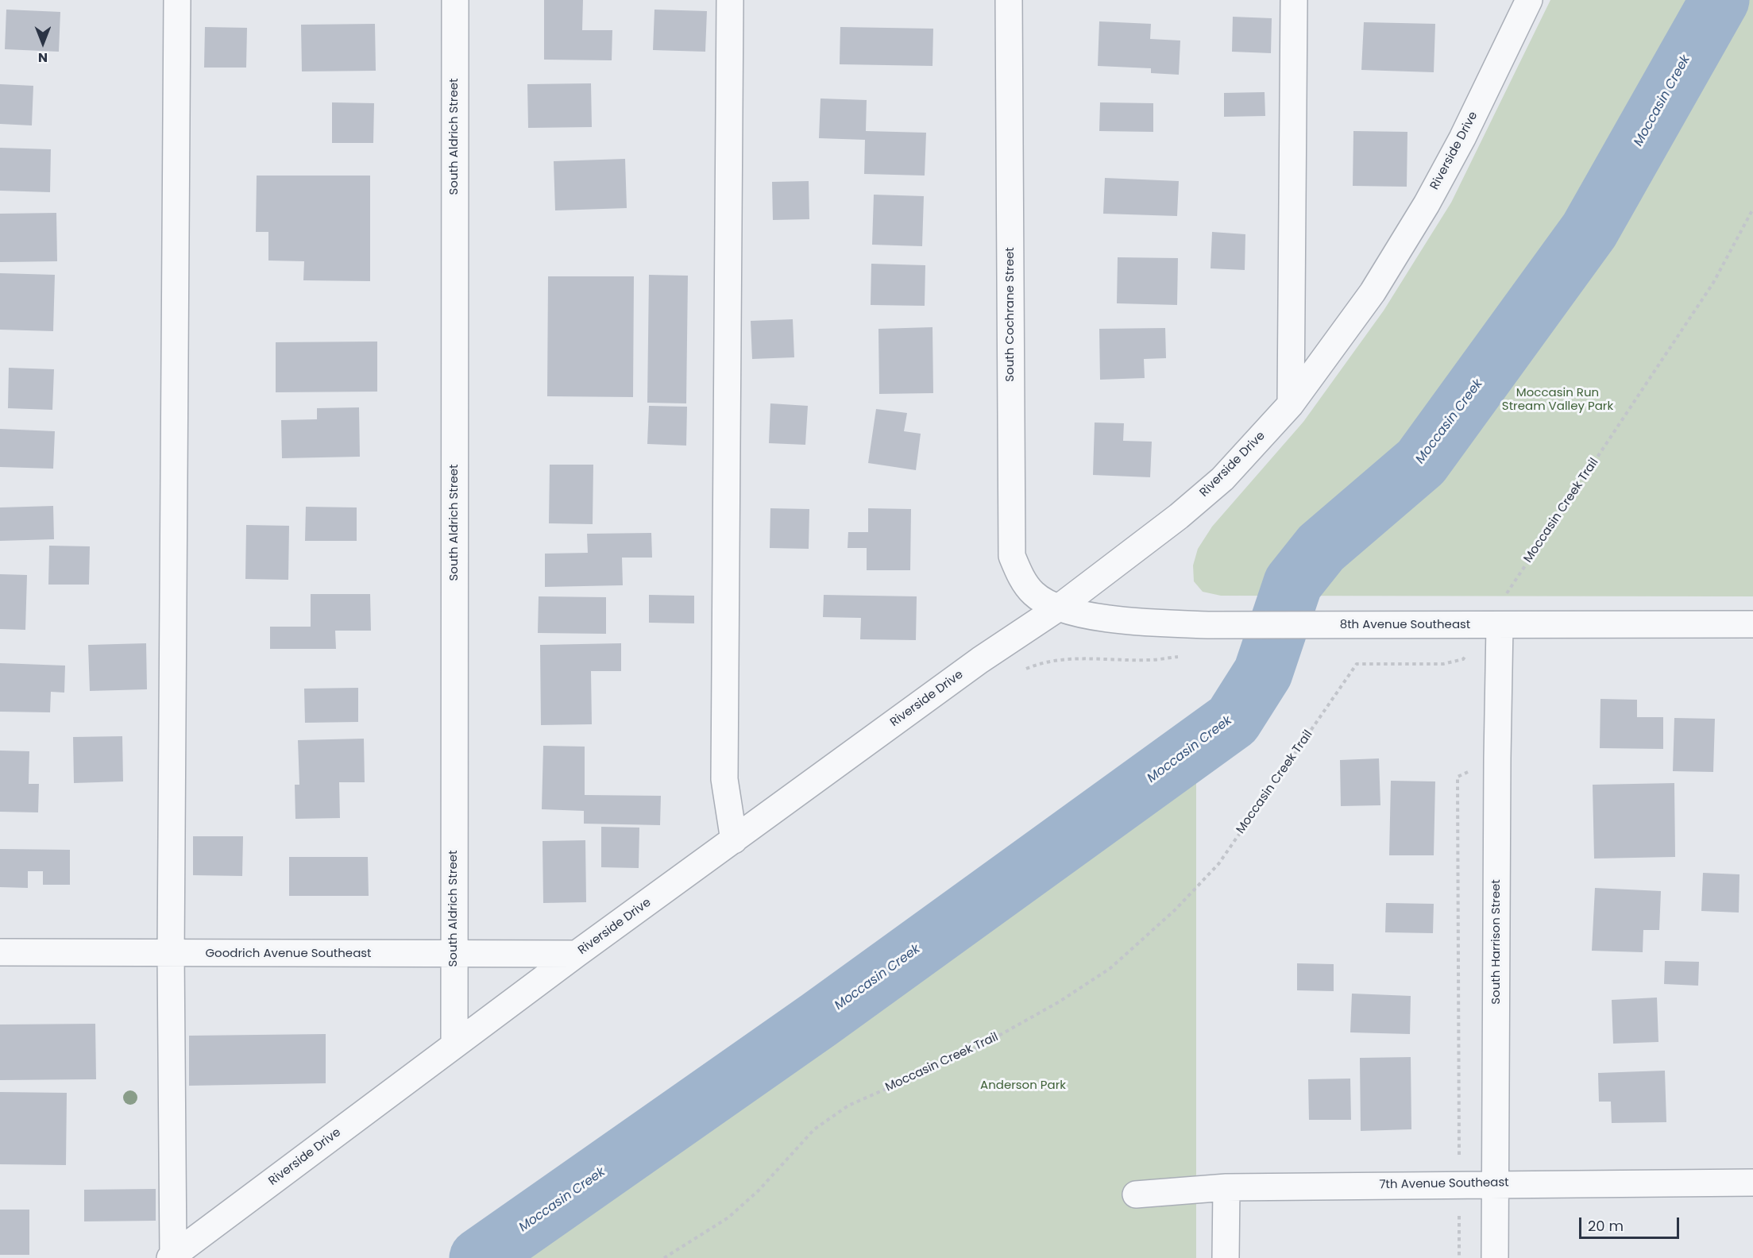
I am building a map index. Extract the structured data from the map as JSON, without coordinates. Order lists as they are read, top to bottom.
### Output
{
  "streets": {
    "street": [
      "South Aldrich Street",
      "Riverside Drive",
      "South Cochrane Street",
      "8th Avenue Southeast",
      "South Harrison Street",
      "Goodrich Avenue Southeast",
      "7th Avenue Southeast"
    ],
    "path": ["Moccasin Creek Trail"]
  },
  "crossings": [
    ["South Aldrich Street", "Riverside Drive"],
    ["South Aldrich Street", "Goodrich Avenue Southeast"],
    ["Riverside Drive", "South Cochrane Street"],
    ["Riverside Drive", "8th Avenue Southeast"],
    ["Riverside Drive", "Goodrich Avenue Southeast"],
    ["South Cochrane Street", "8th Avenue Southeast"],
    ["Moccasin Creek Trail", "8th Avenue Southeast"],
    ["Moccasin Creek Trail", "South Harrison Street"],
    ["8th Avenue Southeast", "South Harrison Street"],
    ["South Harrison Street", "7th Avenue Southeast"]
  ],
  "water": ["Moccasin Creek"],
  "parks": ["Moccasin Run Stream Valley Park", "Anderson Park"],
  "scale_bar": "20 m",
  "north": "bottom"
}
